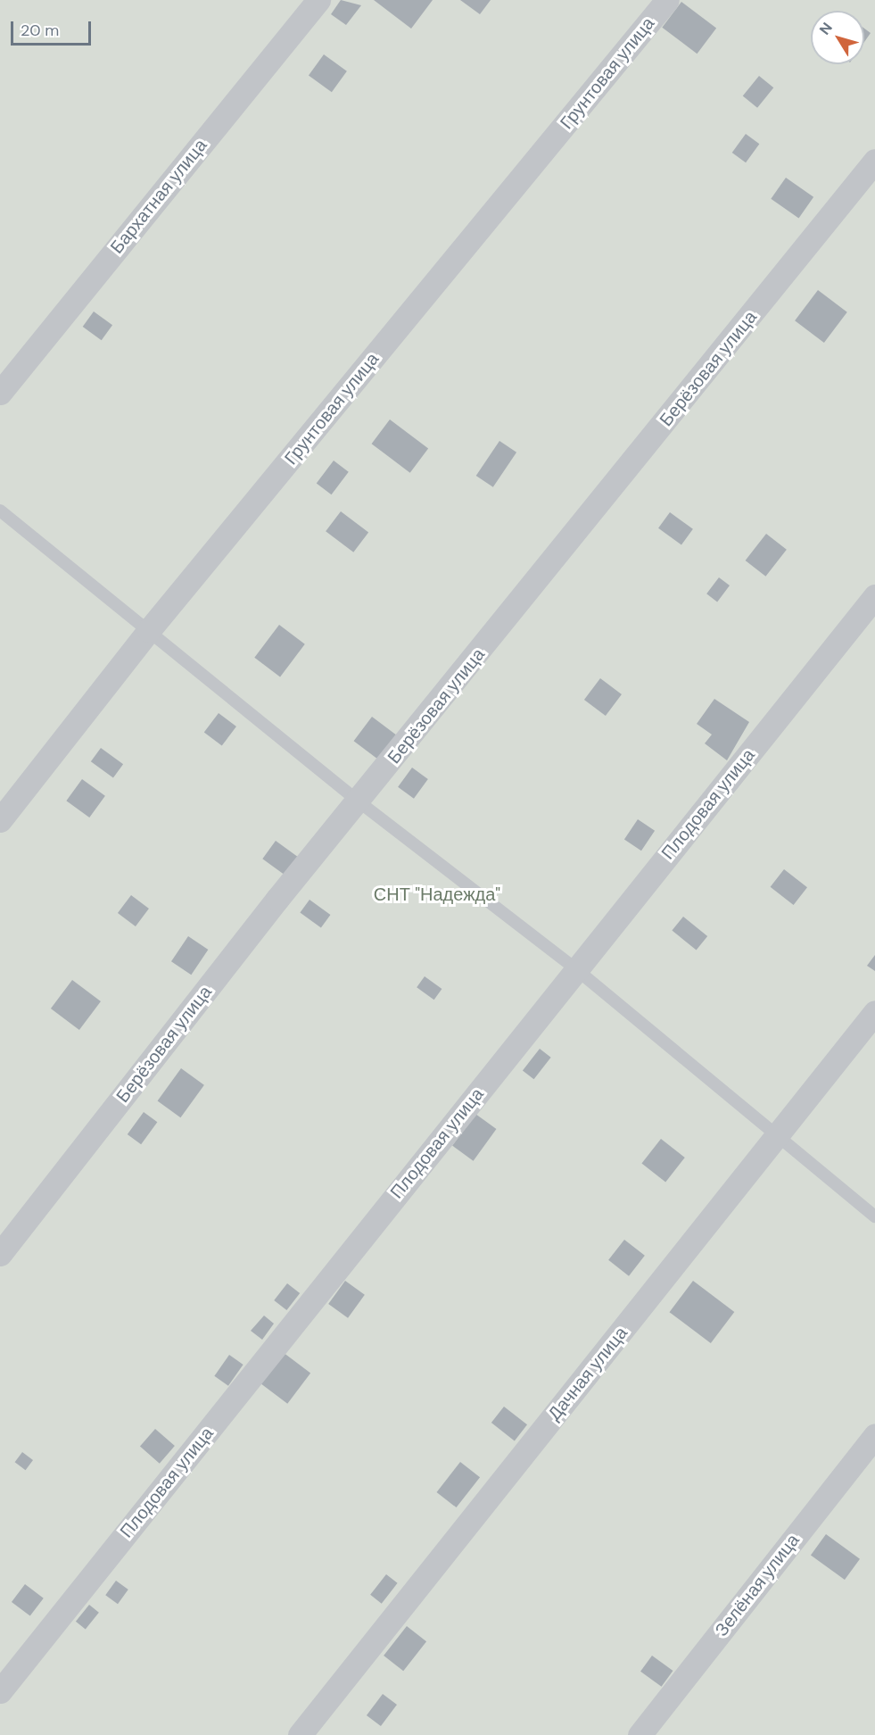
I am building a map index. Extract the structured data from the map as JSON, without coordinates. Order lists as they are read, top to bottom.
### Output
{
  "streets": {
    "street": [
      "Грунтовая улица",
      "Бархатная улица",
      "Берёзовая улица",
      "Плодовая улица",
      "Дачная улица",
      "Зелёная улица"
    ]
  },
  "parks": ["СНТ \"Надежда\""],
  "scale_bar": "20 m",
  "north": "top left"
}
